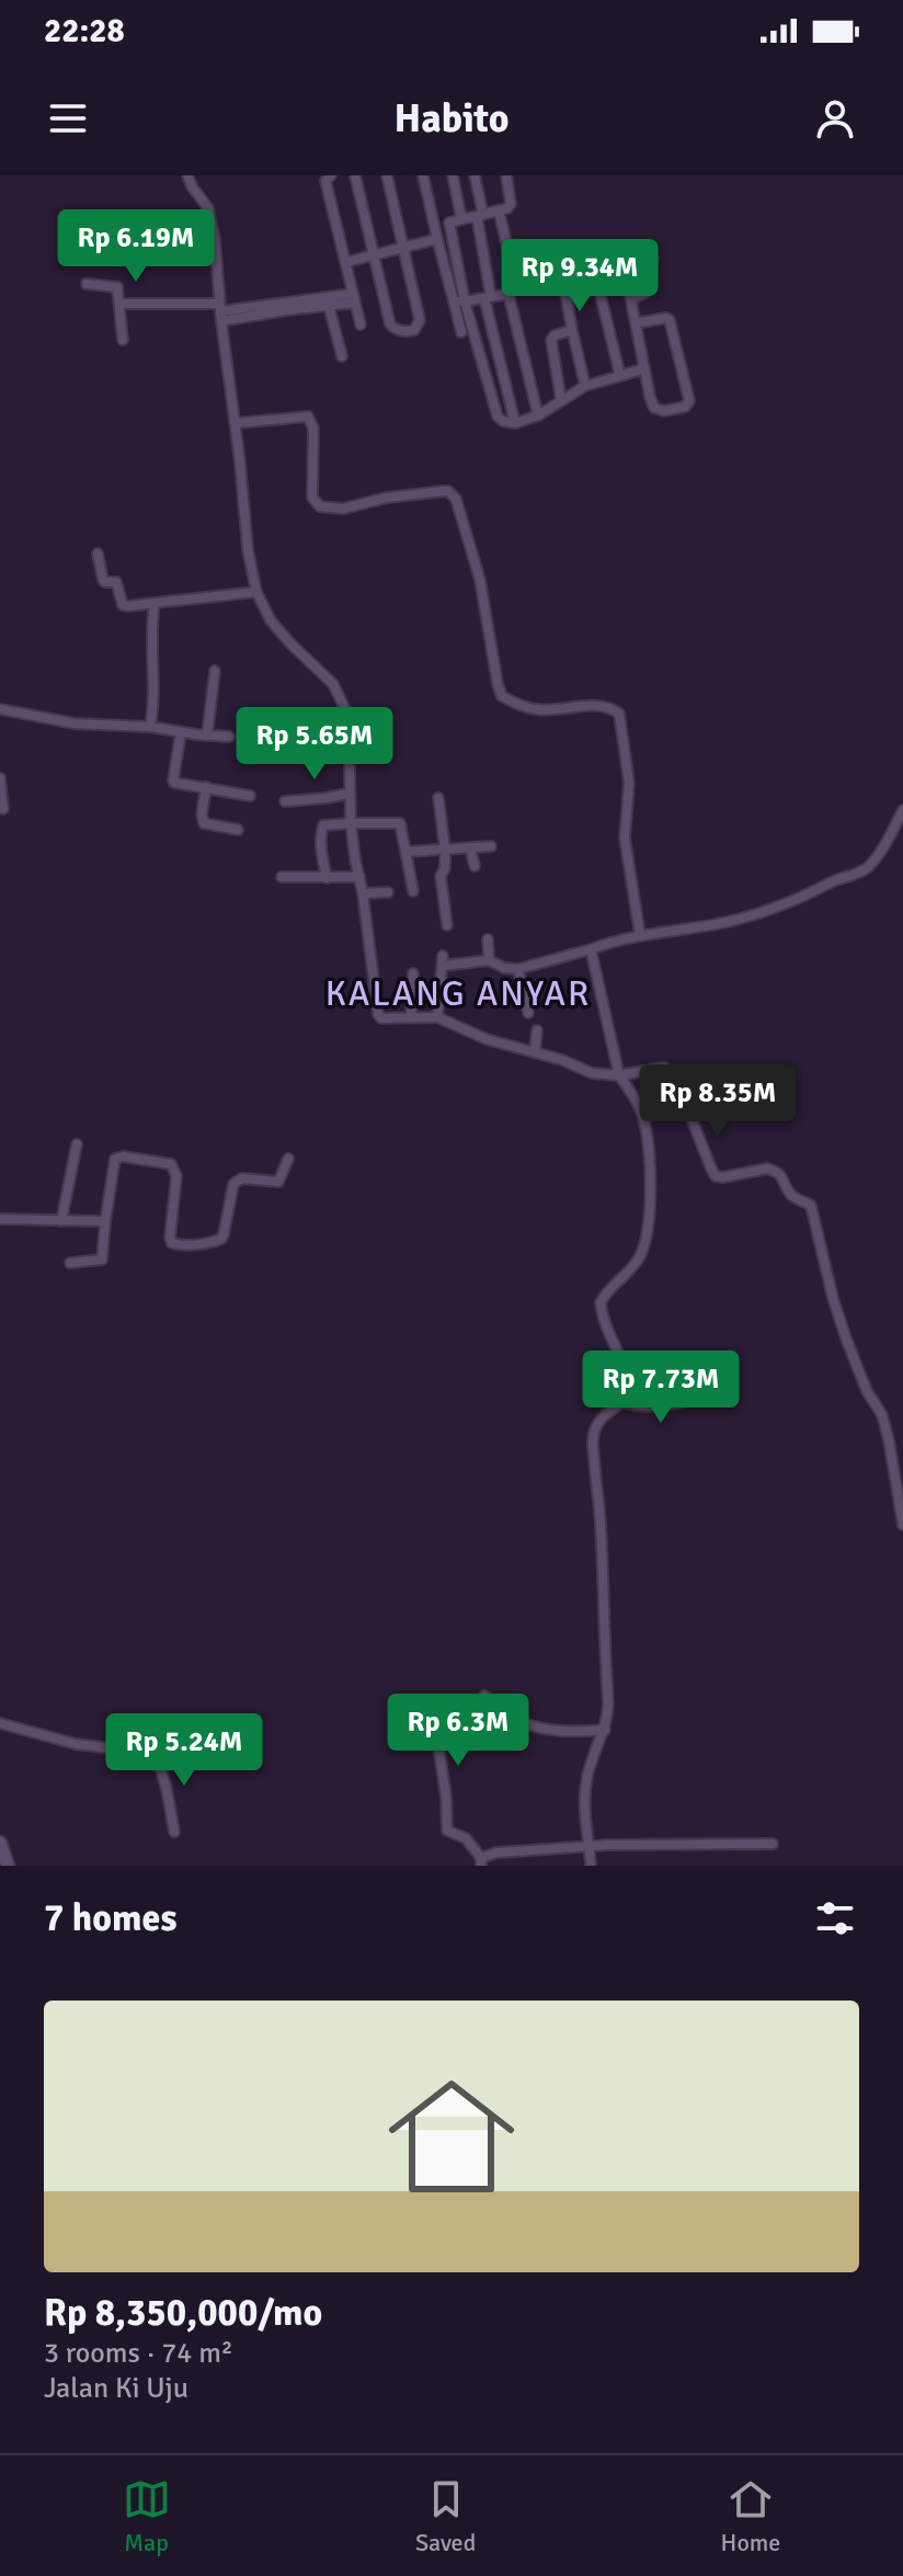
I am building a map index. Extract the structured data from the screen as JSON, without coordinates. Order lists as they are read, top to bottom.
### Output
{
  "districts": ["KALANG ANYAR"],
  "page": {
    "status": "22:28",
    "header": "Habito",
    "price": [
      "Rp 6.19M",
      "Rp 9.34M",
      "Rp 5.65M",
      "Rp 8.35M",
      "Rp 7.73M",
      "Rp 6.3M",
      "Rp 5.24M"
    ],
    "heading": "7 homes",
    "list": [
      {
        "name": "Rp 8,350,000/mo",
        "note": "3 rooms · 74 m² · Jalan Ki Uju"
      }
    ],
    "tabs": ["Map", "Saved", "Home"]
  }
}
